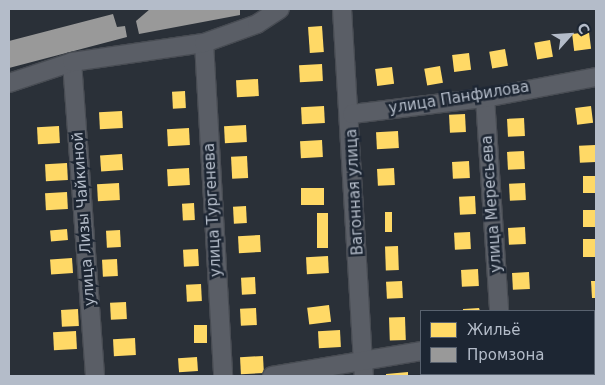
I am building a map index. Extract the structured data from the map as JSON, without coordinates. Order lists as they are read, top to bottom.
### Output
{
  "streets": {
    "street": [
      "улица Панфилова",
      "Вагонная улица",
      "улица Мересьева",
      "улица Тургенева",
      "улица Лизы Чайкиной"
    ]
  },
  "crossings": [
    ["улица Панфилова", "Вагонная улица"],
    ["улица Панфилова", "улица Мересьева"]
  ],
  "legend": ["Жильё", "Промзона"],
  "north": "top right"
}
